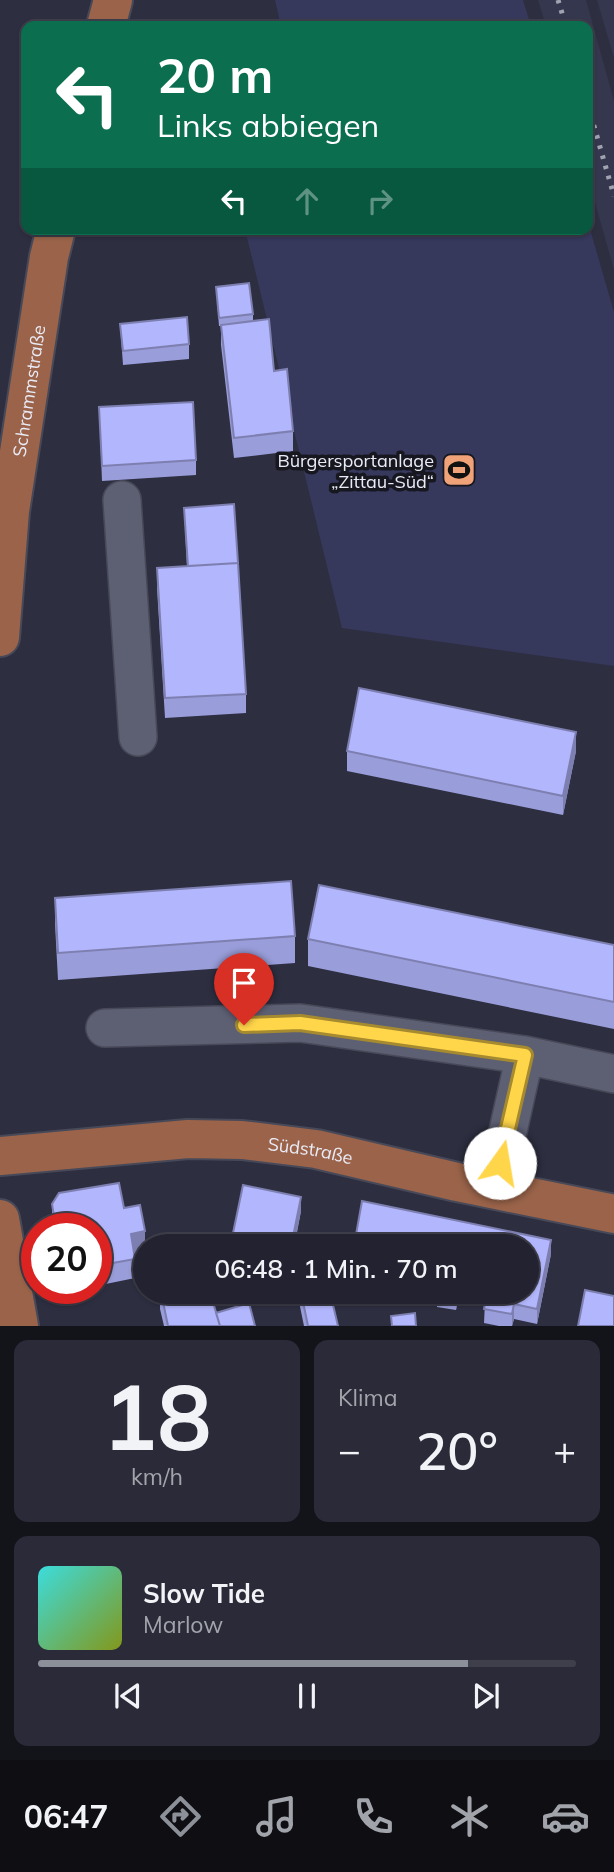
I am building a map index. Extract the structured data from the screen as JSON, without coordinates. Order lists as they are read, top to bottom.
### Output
{
  "streets": {
    "main road": ["Schrammstraße", "Südstraße"]
  },
  "places": {
    "sports": ["Bürgersportanlage „Zittau-Süd“"]
  },
  "page": {
    "turn": ["20 m", "Links abbiegen"],
    "limit": "20",
    "trip": "06:48 · 1 Min. · 70 m",
    "tile": [
      ["18", "km/h"],
      "Klima"
    ],
    "heat": ["−", "20°", "+"],
    "song": ["Slow Tide", "Marlow"],
    "tabs": "06:47"
  }
}
